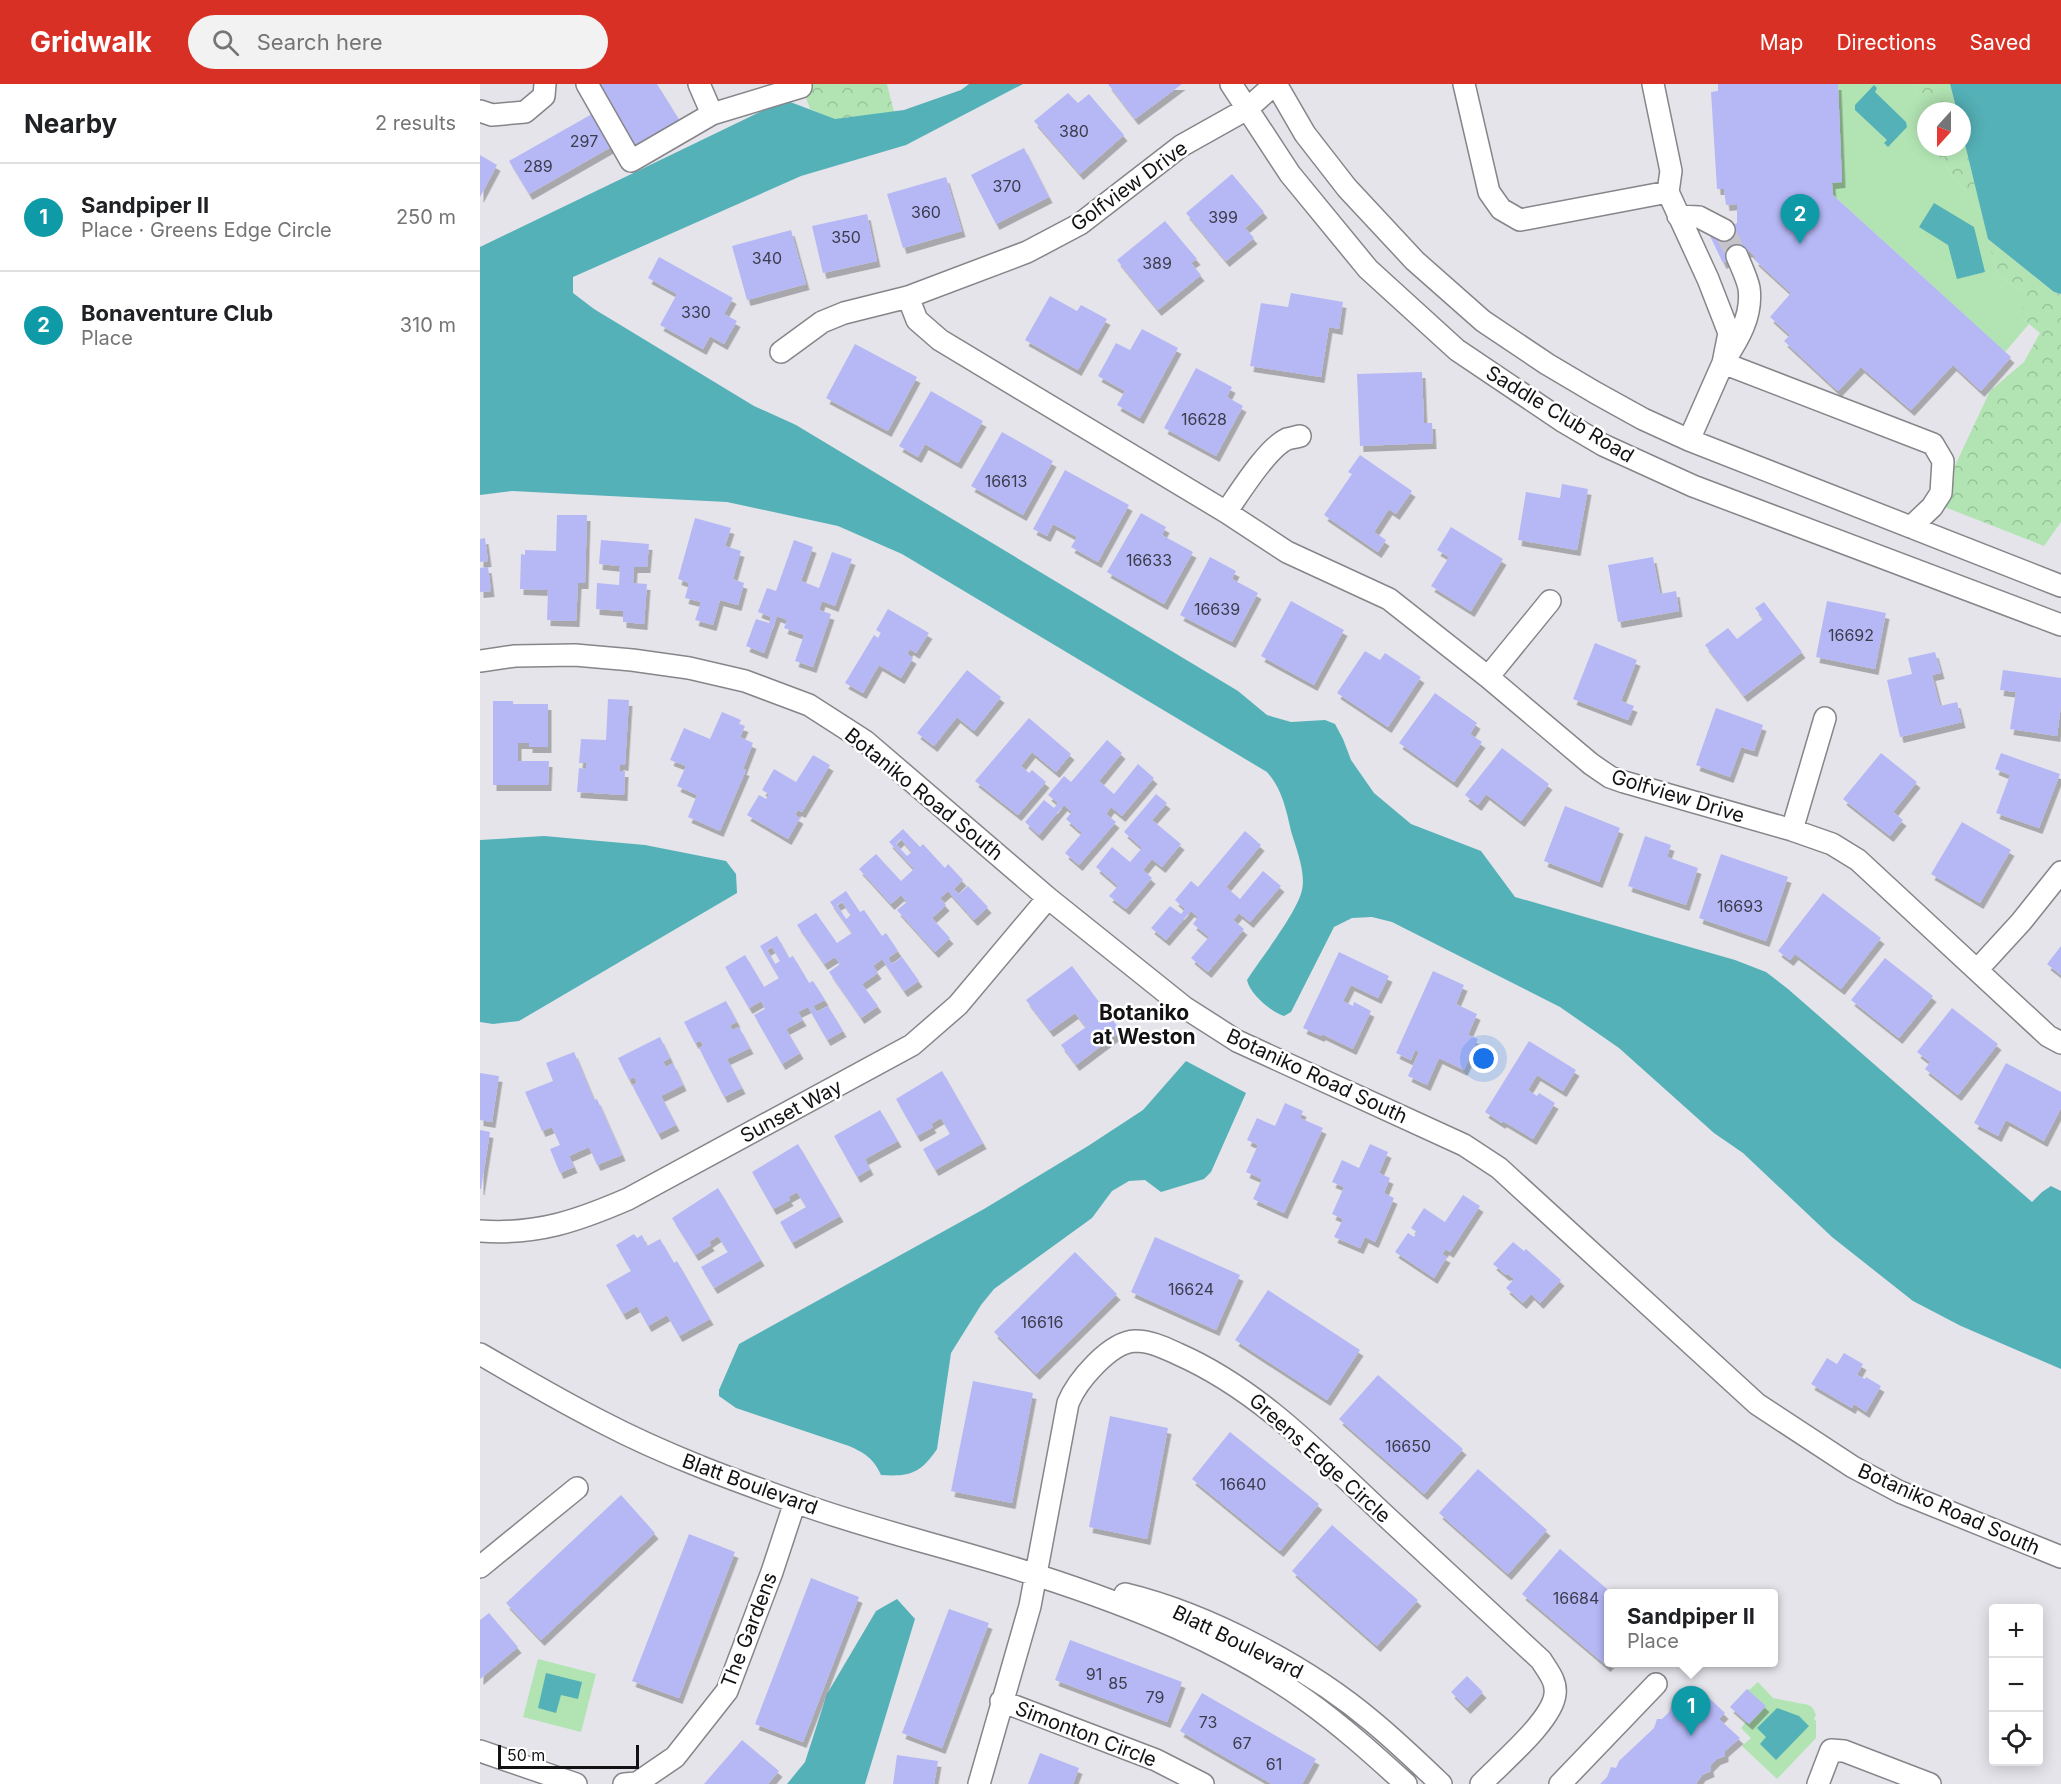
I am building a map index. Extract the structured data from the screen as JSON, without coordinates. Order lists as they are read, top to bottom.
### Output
{
  "streets": {
    "street": [
      "Golfview Drive",
      "Saddle Club Road",
      "Botaniko Road South",
      "Sunset Way",
      "Greens Edge Circle",
      "Blatt Boulevard",
      "The Gardens",
      "Simonton Circle"
    ]
  },
  "crossings": [
    ["Golfview Drive", "Saddle Club Road"],
    ["Botaniko Road South", "Sunset Way"],
    ["Greens Edge Circle", "Blatt Boulevard"],
    ["Greens Edge Circle", "Simonton Circle"],
    ["Blatt Boulevard", "The Gardens"]
  ],
  "districts": ["Botaniko at Weston"],
  "house_numbers": [
    "380",
    "297",
    "289",
    "370",
    "360",
    "399",
    "350",
    "340",
    "389",
    "330",
    "16628",
    "16613",
    "16633",
    "16639",
    "16692",
    "16693",
    "16624",
    "16616",
    "16650",
    "16640",
    "16684",
    "91",
    "85",
    "79",
    "73",
    "67",
    "61"
  ],
  "scale_bar": "50 m",
  "north": "bottom",
  "page": {
    "header": "Gridwalk",
    "search": "Search here",
    "nav": ["Map", "Directions", "Saved"],
    "heading": ["Nearby", "2 results"],
    "list": [
      {
        "mark": "1",
        "name": "Sandpiper II",
        "note": "Place · Greens Edge Circle",
        "value": "250 m"
      },
      {
        "mark": "2",
        "name": "Bonaventure Club",
        "note": "Place",
        "value": "310 m"
      }
    ],
    "pins": ["2", "1"],
    "popup": ["Sandpiper II", "Place"],
    "map_buttons": ["+", "−"],
    "scale": "50 m"
  }
}
